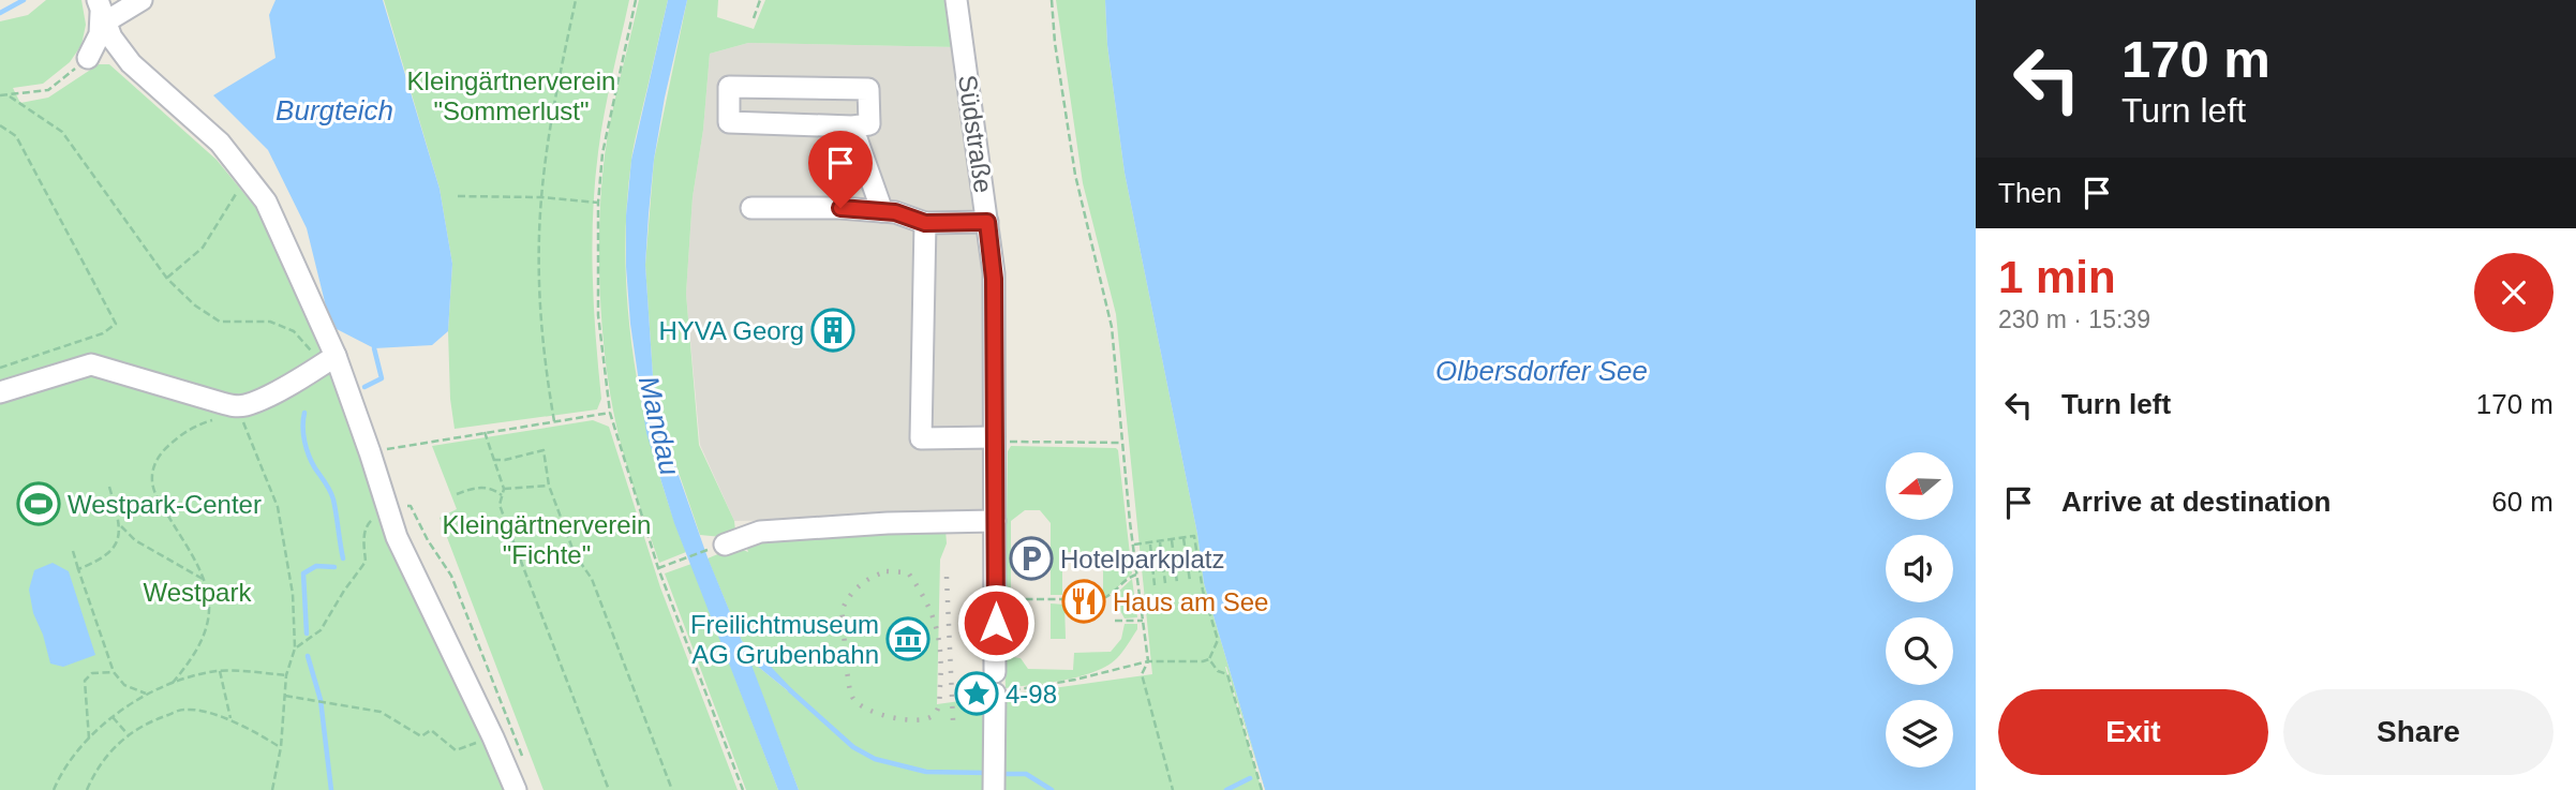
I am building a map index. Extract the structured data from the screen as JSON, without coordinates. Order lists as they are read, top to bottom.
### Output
{
  "streets": {
    "street": ["Südstraße"]
  },
  "water": ["Burgteich", "Olbersdorfer See", "Mandau"],
  "parks": ["Kleingärtnerverein \"Sommerlust\"", "Kleingärtnerverein \"Fichte\"", "Westpark"],
  "places": {
    "building": ["HYVA Georg"],
    "sports": ["Westpark-Center"],
    "parking": ["Hotelparkplatz"],
    "restaurant": ["Haus am See"],
    "museum": ["Freilichtmuseum AG Grubenbahn"],
    "place": ["4-98"]
  },
  "north": "left",
  "page": {
    "turn": ["170 m", "Turn left"],
    "then": "Then",
    "heading": ["1 min", "230 m · 15:39"],
    "list": [
      {
        "name": "Turn left",
        "value": "170 m"
      },
      {
        "name": "Arrive at destination",
        "value": "60 m"
      }
    ],
    "buttons": ["Exit", "Share"]
  }
}
